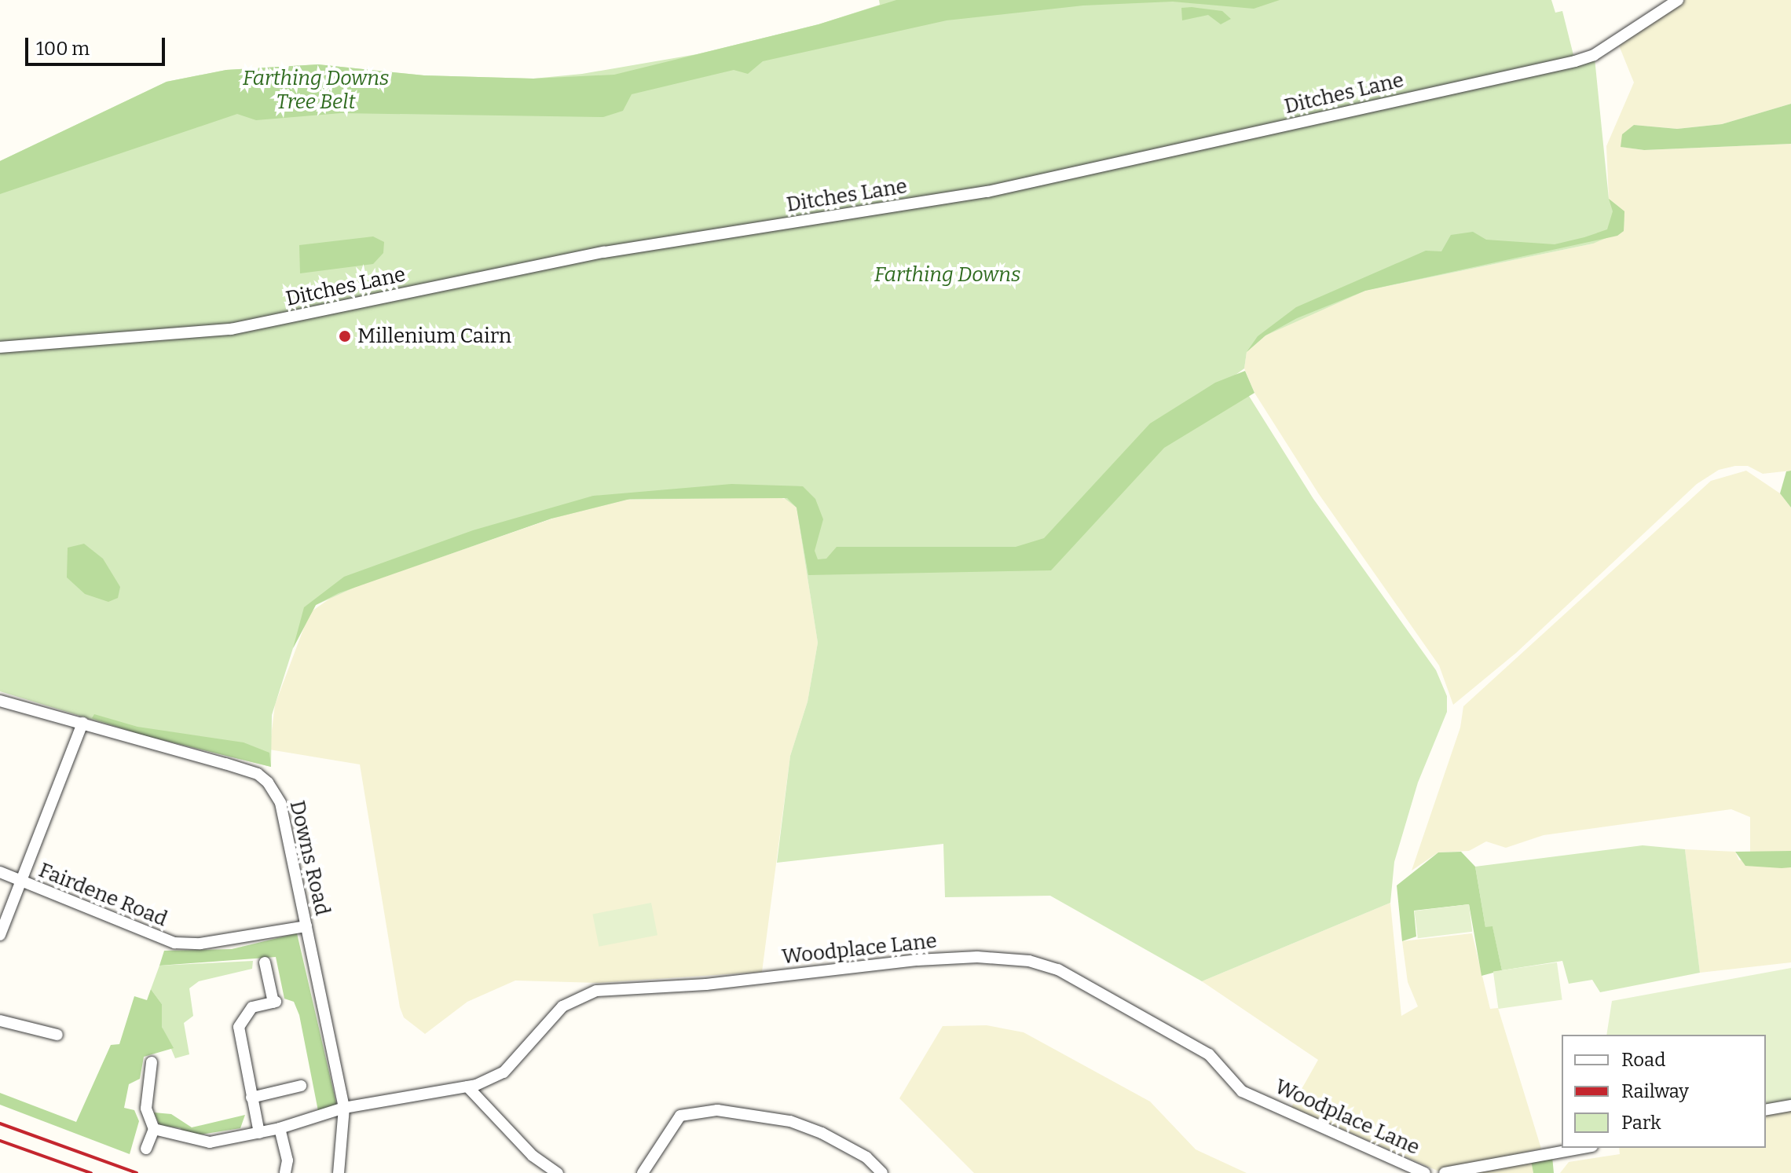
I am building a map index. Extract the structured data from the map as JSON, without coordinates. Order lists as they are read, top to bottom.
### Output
{
  "streets": {
    "street": [
      "Ditches Lane",
      "Downs Road",
      "Fairdene Road",
      "Woodplace Lane"
    ]
  },
  "crossings": [
    ["Downs Road", "Fairdene Road"],
    ["Downs Road", "Woodplace Lane"]
  ],
  "parks": ["Farthing Downs Tree Belt", "Farthing Downs"],
  "places": ["Millenium Cairn"],
  "legend": ["Road", "Railway", "Park"],
  "scale_bar": "100 m"
}
